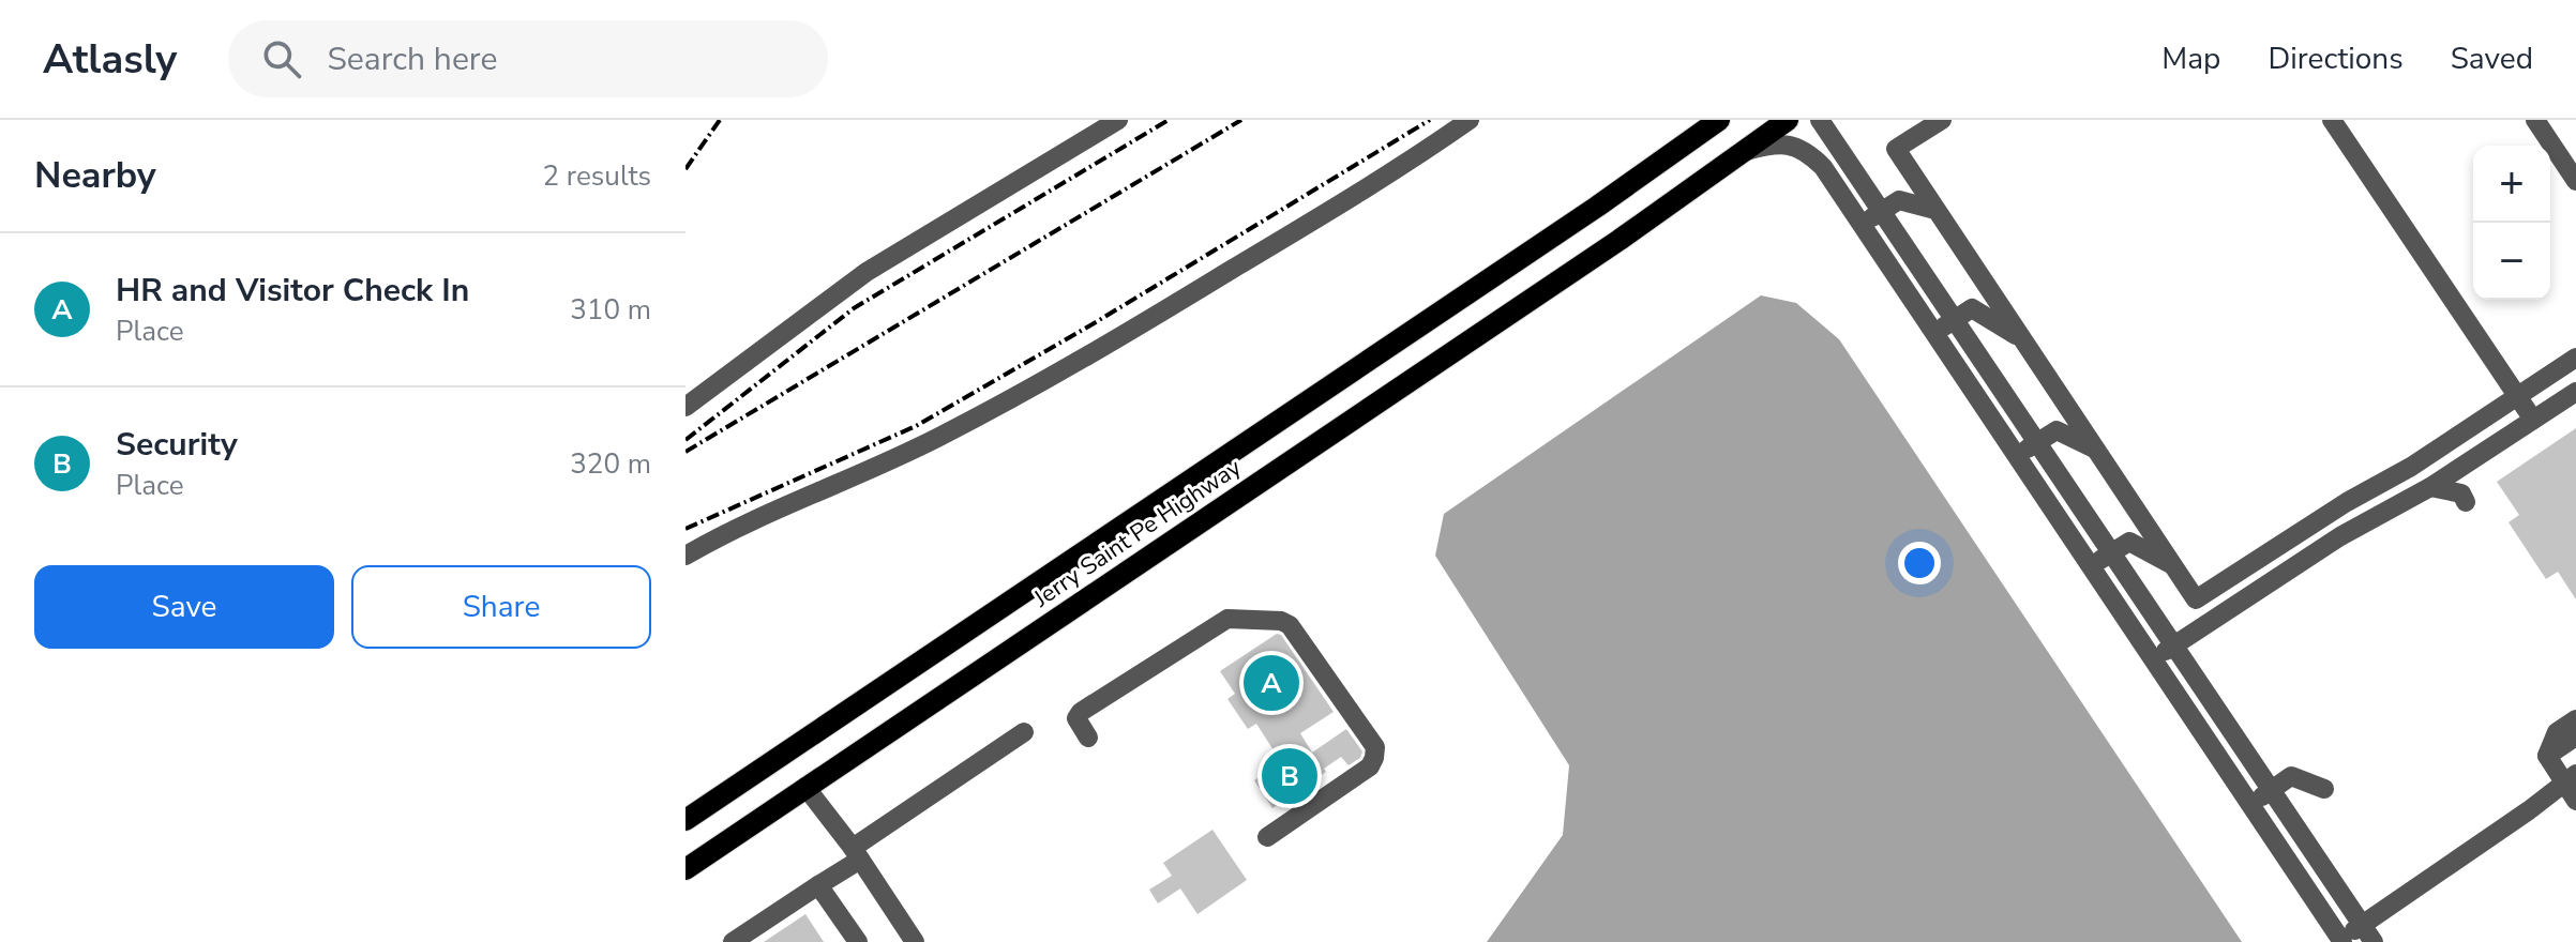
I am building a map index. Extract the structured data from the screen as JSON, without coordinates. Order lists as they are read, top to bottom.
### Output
{
  "streets": {
    "main road": ["Jerry Saint Pe Highway"]
  },
  "page": {
    "header": "Atlasly",
    "search": "Search here",
    "nav": ["Map", "Directions", "Saved"],
    "heading": ["Nearby", "2 results"],
    "map_buttons": ["+", "−"],
    "list": [
      {
        "mark": "A",
        "name": "HR and Visitor Check In",
        "note": "Place",
        "value": "310 m"
      },
      {
        "mark": "B",
        "name": "Security",
        "note": "Place",
        "value": "320 m"
      }
    ],
    "buttons": ["Save", "Share"],
    "pins": ["A", "B"]
  }
}
